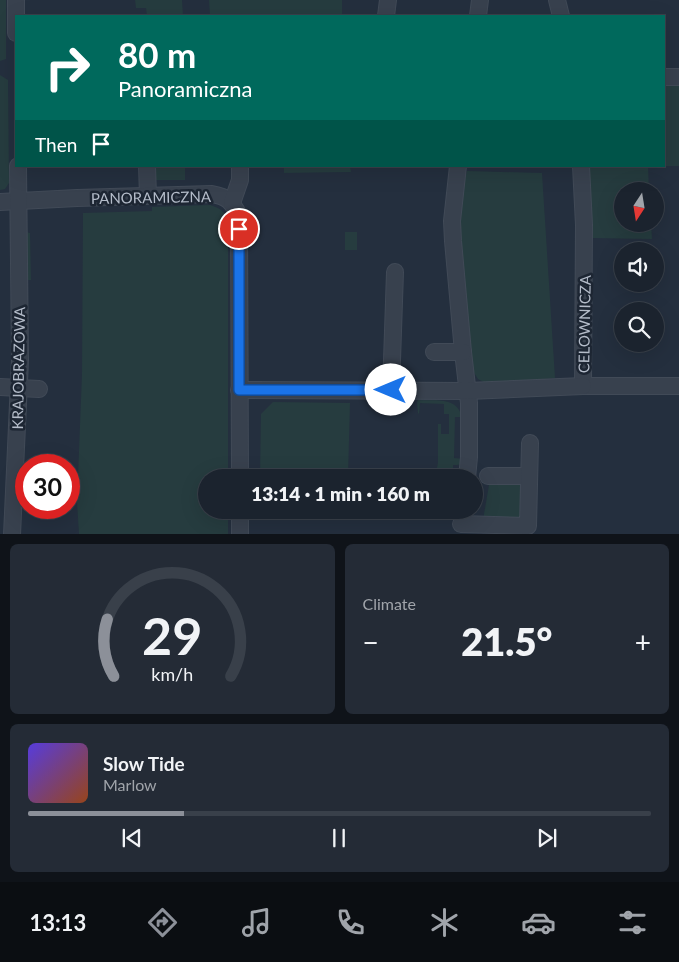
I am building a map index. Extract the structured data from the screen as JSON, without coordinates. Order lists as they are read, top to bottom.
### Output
{
  "streets": {
    "street": ["PANORAMICZNA", "CELOWNICZA", "KRAJOBRAZOWA"]
  },
  "crossings": [
    ["PANORAMICZNA", "KRAJOBRAZOWA"]
  ],
  "north": "bottom",
  "page": {
    "turn": ["80 m", "Panoramiczna"],
    "then": "Then",
    "limit": "30",
    "trip": "13:14 · 1 min · 160 m",
    "tile": "Climate",
    "heat": ["−", "21.5°", "+"],
    "song": ["Slow Tide", "Marlow"],
    "tabs": "13:13",
    "gauge": ["29", "km/h"]
  }
}
